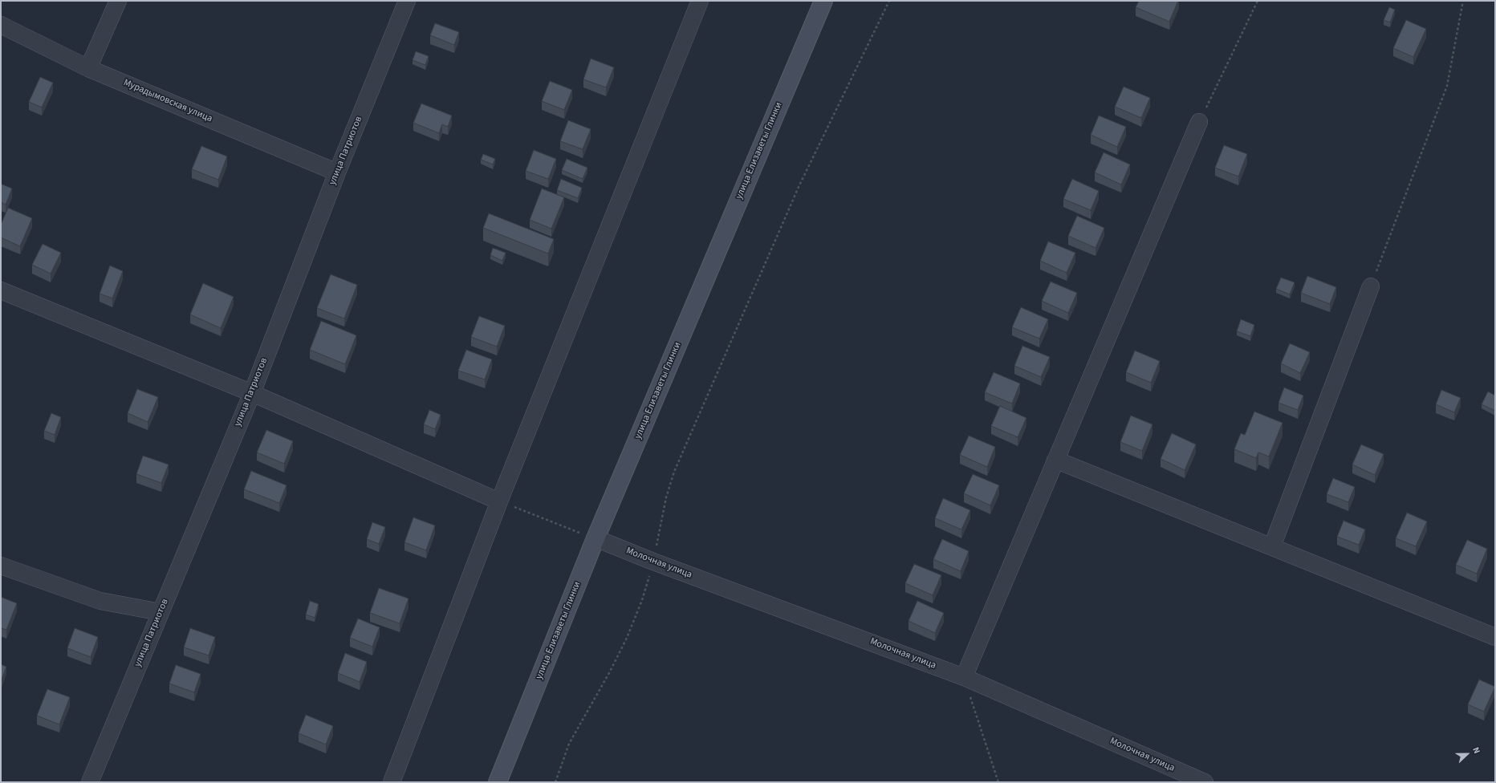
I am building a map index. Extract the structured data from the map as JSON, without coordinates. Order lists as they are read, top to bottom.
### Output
{
  "streets": {
    "street": [
      "Мурадымовская улица",
      "улица Патриотов",
      "улица Елизаветы Глинки",
      "Молочная улица"
    ]
  },
  "crossings": [
    ["Мурадымовская улица", "улица Патриотов"],
    ["улица Елизаветы Глинки", "Молочная улица"]
  ],
  "north": "right"
}
